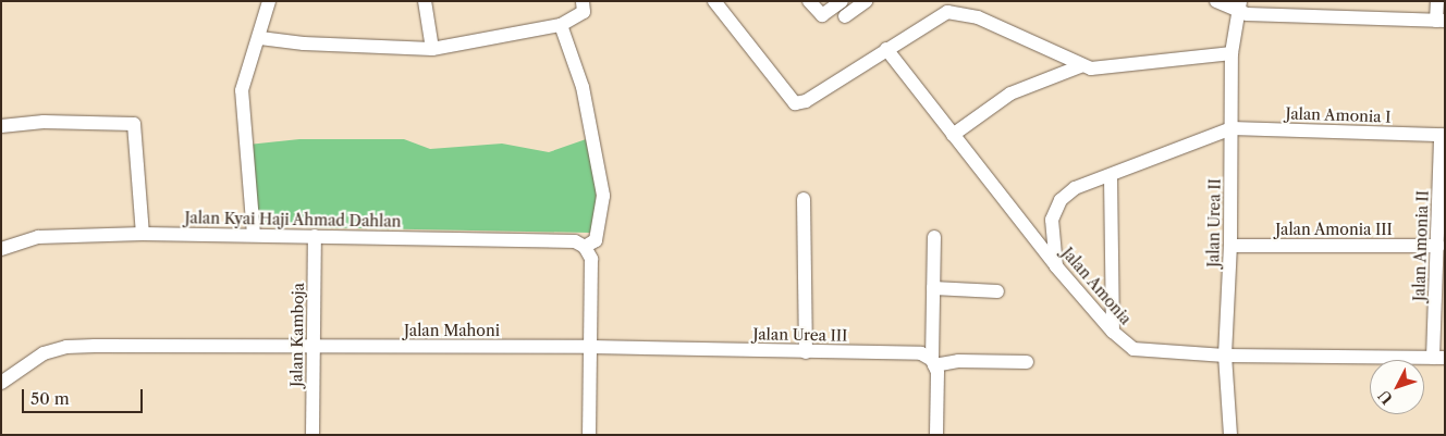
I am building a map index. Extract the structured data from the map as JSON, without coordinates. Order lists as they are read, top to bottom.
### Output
{
  "streets": {
    "street": [
      "Jalan Amonia I",
      "Jalan Kyai Haji Ahmad Dahlan",
      "Jalan Urea II",
      "Jalan Amonia III",
      "Jalan Amonia II",
      "Jalan Amonia",
      "Jalan Mahoni",
      "Jalan Kamboja",
      "Jalan Urea III"
    ]
  },
  "crossings": [
    ["Jalan Amonia I", "Jalan Urea II"],
    ["Jalan Amonia I", "Jalan Amonia II"],
    ["Jalan Kyai Haji Ahmad Dahlan", "Jalan Kamboja"],
    ["Jalan Urea II", "Jalan Amonia III"],
    ["Jalan Urea II", "Jalan Amonia"],
    ["Jalan Amonia III", "Jalan Amonia II"],
    ["Jalan Amonia II", "Jalan Amonia"],
    ["Jalan Mahoni", "Jalan Kamboja"],
    ["Jalan Mahoni", "Jalan Urea III"]
  ],
  "scale_bar": "50 m",
  "north": "bottom left"
}
